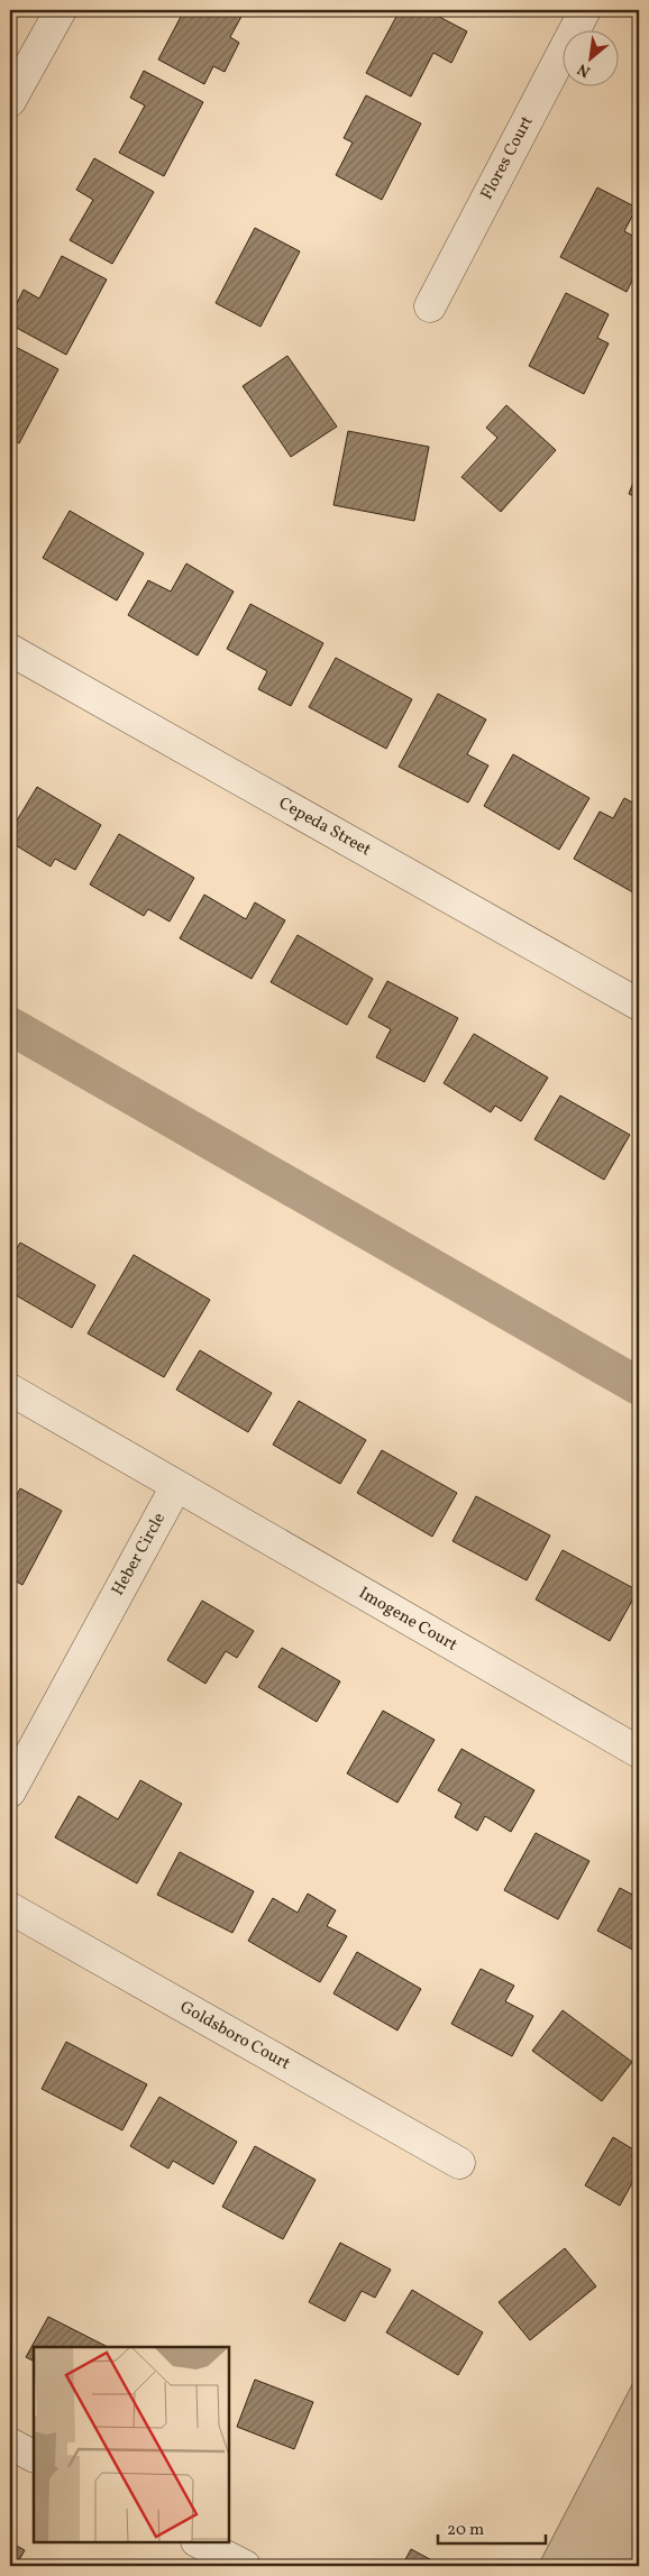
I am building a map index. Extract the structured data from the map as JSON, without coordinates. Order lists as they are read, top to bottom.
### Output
{
  "streets": {
    "street": [
      "Flores Court",
      "Cepeda Street",
      "Heber Circle",
      "Imogene Court",
      "Goldsboro Court"
    ]
  },
  "crossings": [
    ["Heber Circle", "Imogene Court"]
  ],
  "scale_bar": "20 m",
  "north": "bottom left"
}
